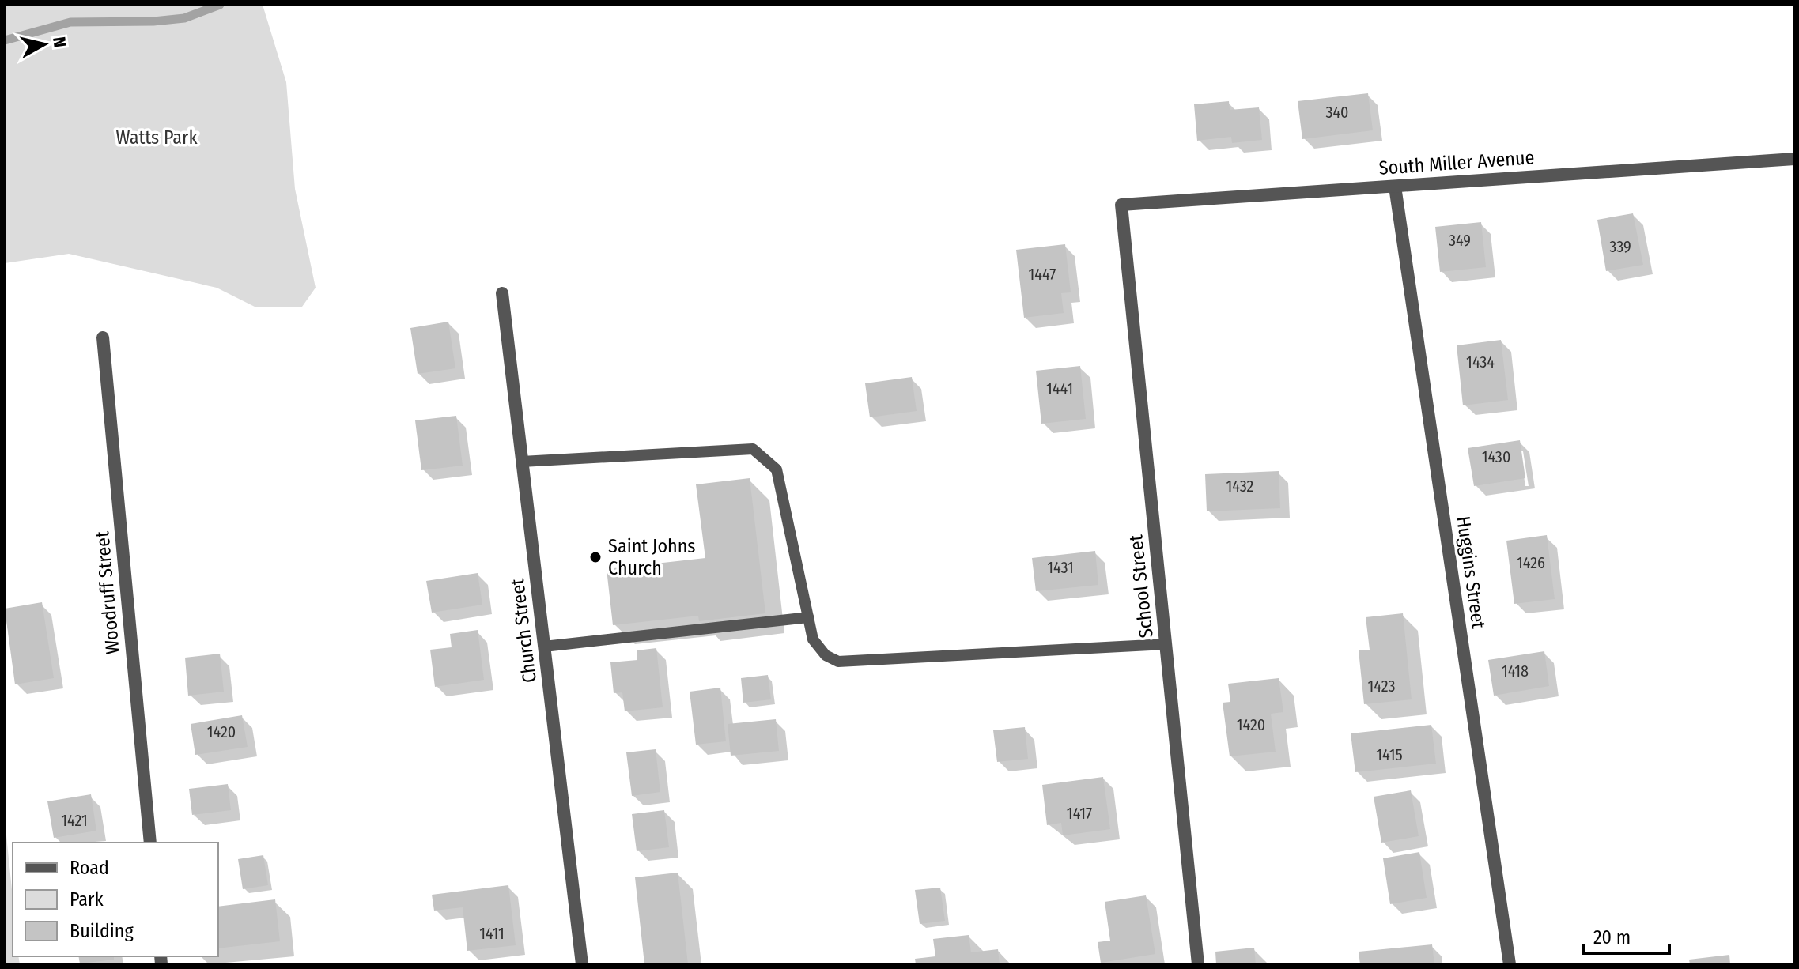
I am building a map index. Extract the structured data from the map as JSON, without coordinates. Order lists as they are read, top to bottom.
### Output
{
  "streets": {
    "street": [
      "South Miller Avenue",
      "Huggins Street",
      "School Street",
      "Woodruff Street",
      "Church Street"
    ]
  },
  "crossings": [
    ["South Miller Avenue", "Huggins Street"],
    ["South Miller Avenue", "School Street"]
  ],
  "parks": ["Watts Park"],
  "places": ["Saint Johns Church"],
  "house_numbers": [
    "340",
    "349",
    "339",
    "1447",
    "1434",
    "1441",
    "1430",
    "1432",
    "1426",
    "1431",
    "1418",
    "1423",
    "1420",
    "1420",
    "1415",
    "1417",
    "1421",
    "1411"
  ],
  "legend": ["Road", "Park", "Building"],
  "scale_bar": "20 m",
  "north": "right"
}
